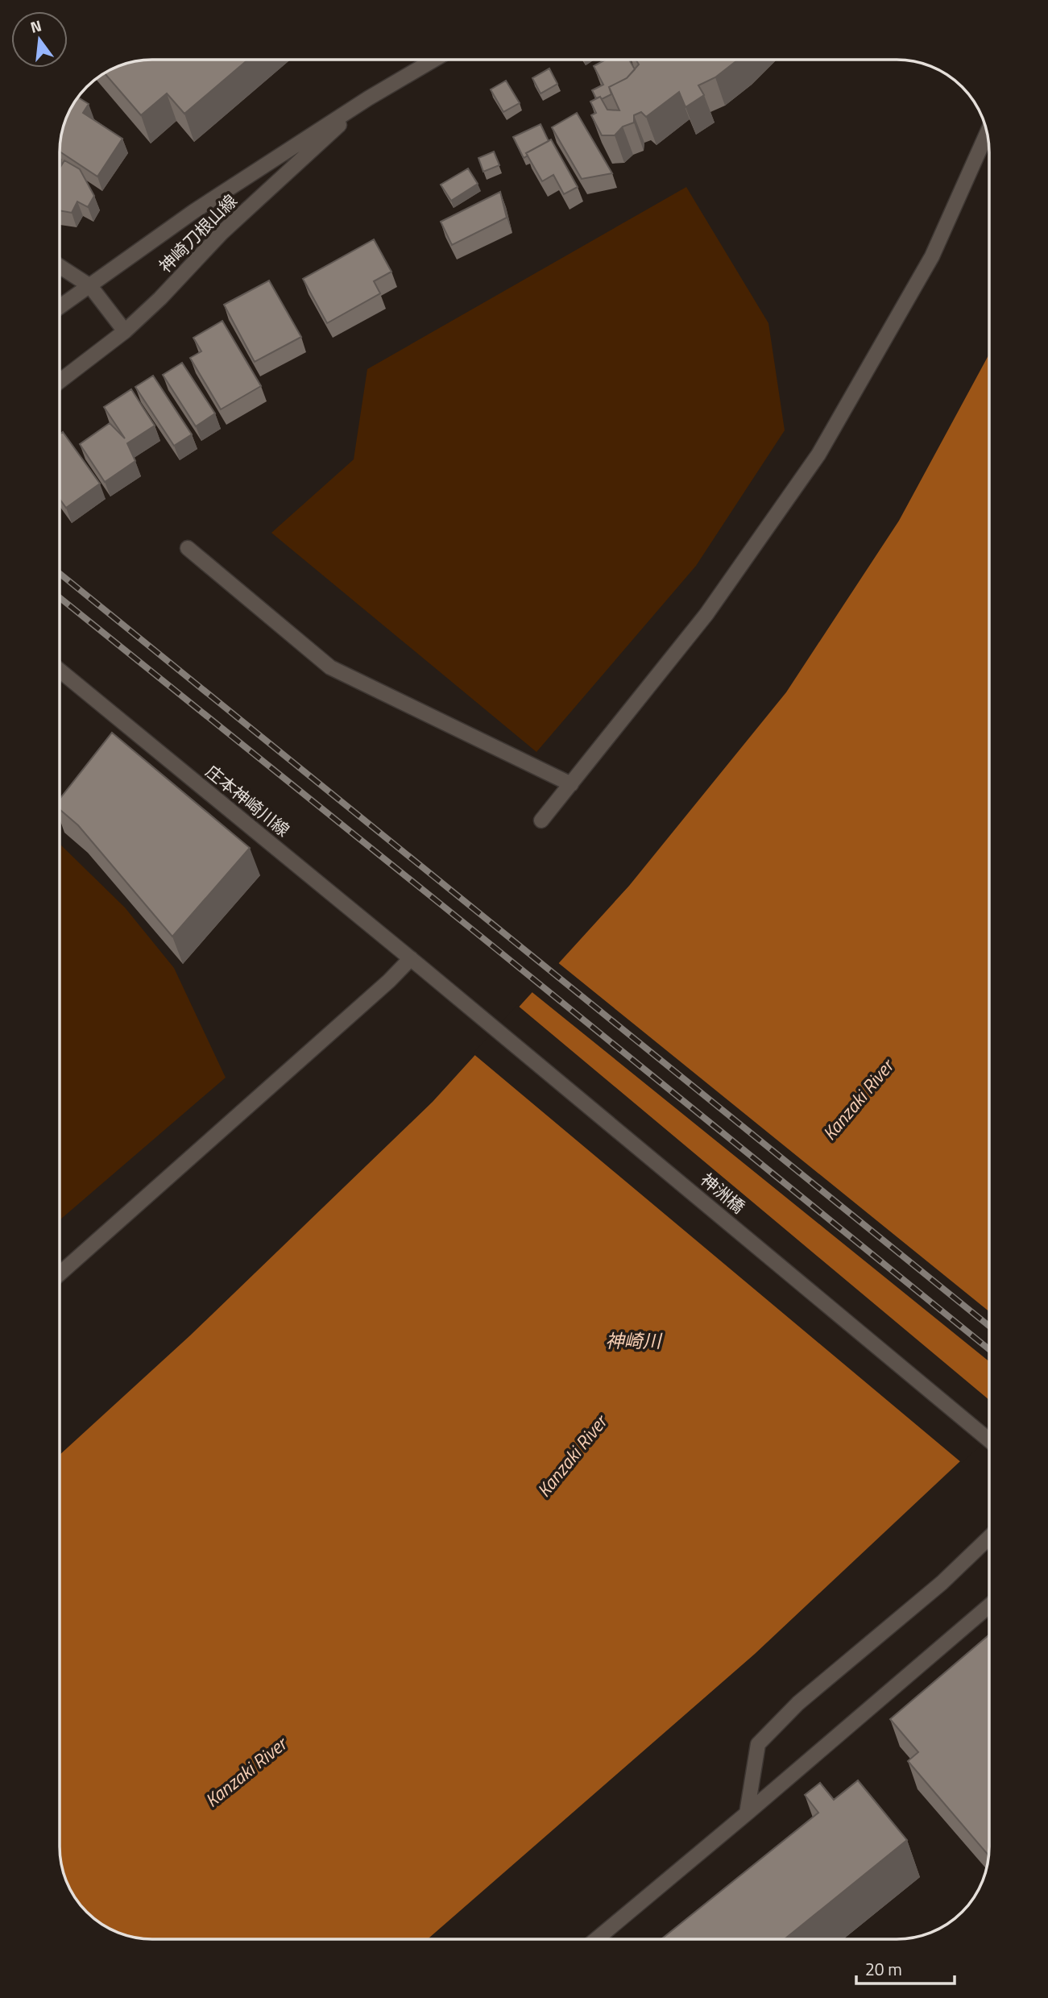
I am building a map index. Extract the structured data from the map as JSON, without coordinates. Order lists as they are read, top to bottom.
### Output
{
  "streets": {
    "street": ["神崎刀根山線", "庄本神崎川線", "神洲橋"]
  },
  "crossings": [
    ["庄本神崎川線", "神洲橋"]
  ],
  "water": ["Kanzaki River", "神崎川"],
  "scale_bar": "20 m",
  "north": "top"
}
